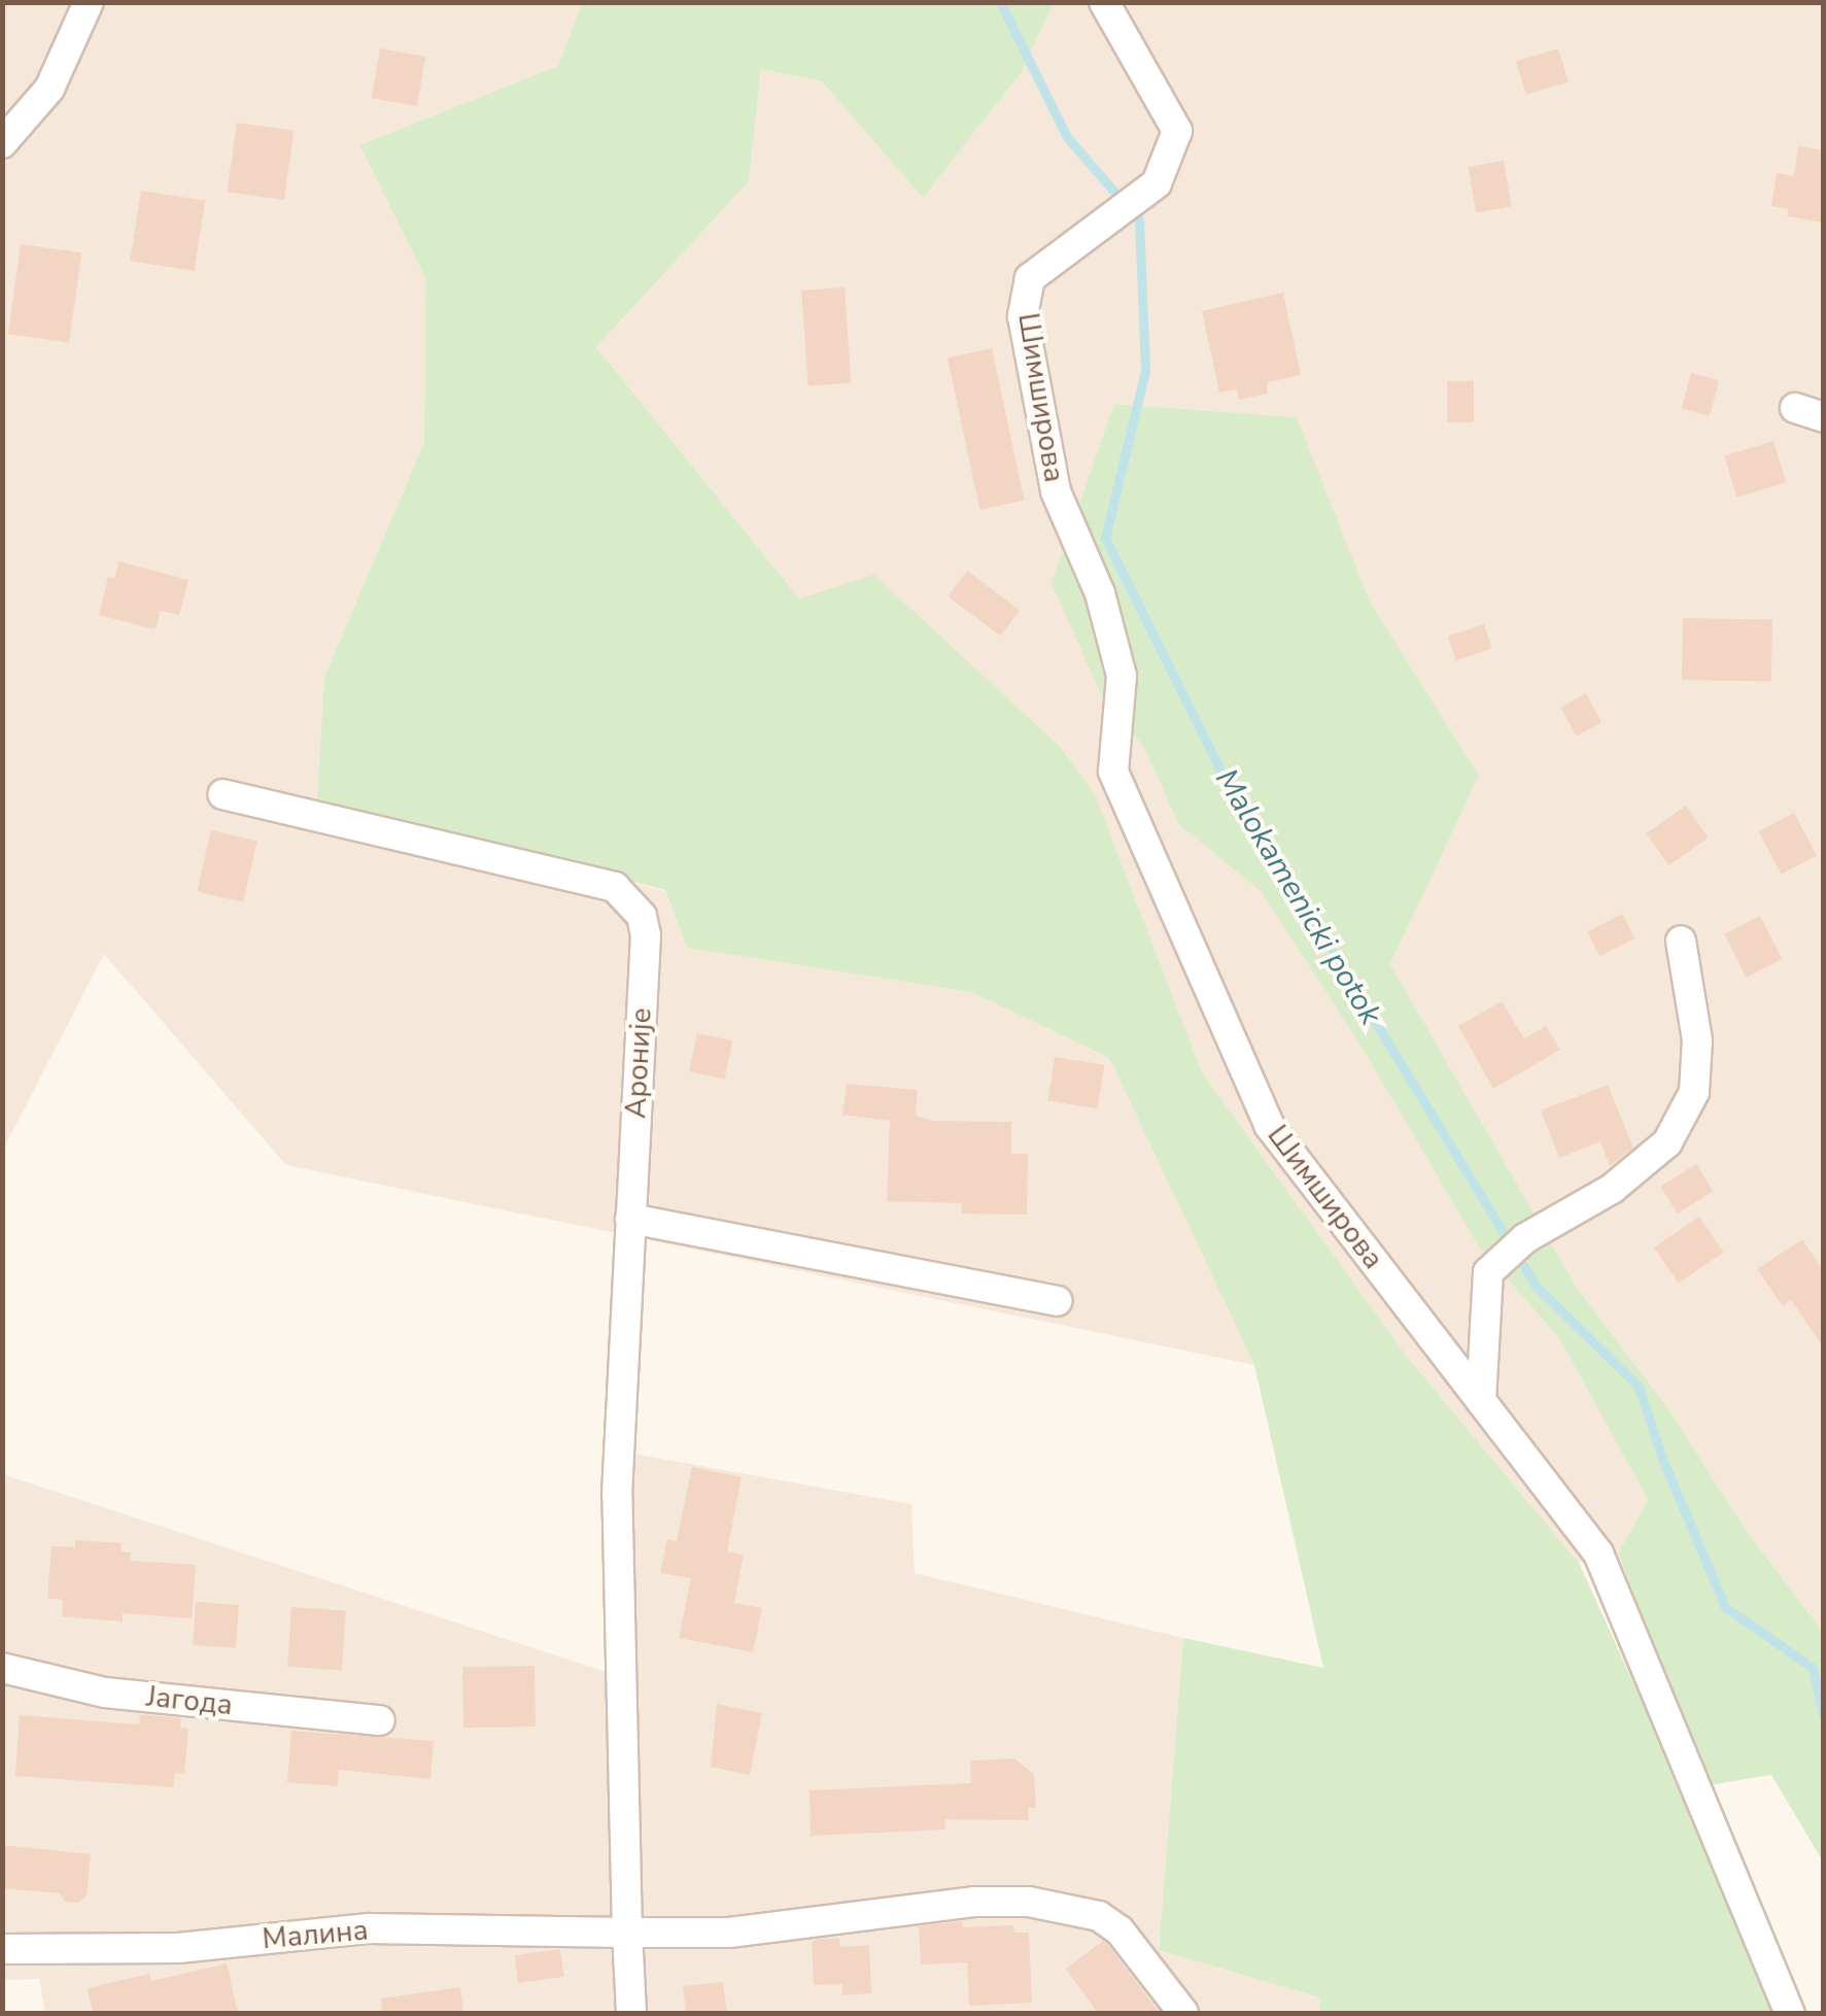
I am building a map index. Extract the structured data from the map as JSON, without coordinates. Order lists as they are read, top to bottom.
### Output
{
  "streets": {
    "street": [
      "Шимширова",
      "Ароније",
      "Јагода",
      "Малина"
    ]
  },
  "crossings": [
    ["Ароније", "Малина"]
  ],
  "water": ["Malokamenicki potok"]
}
